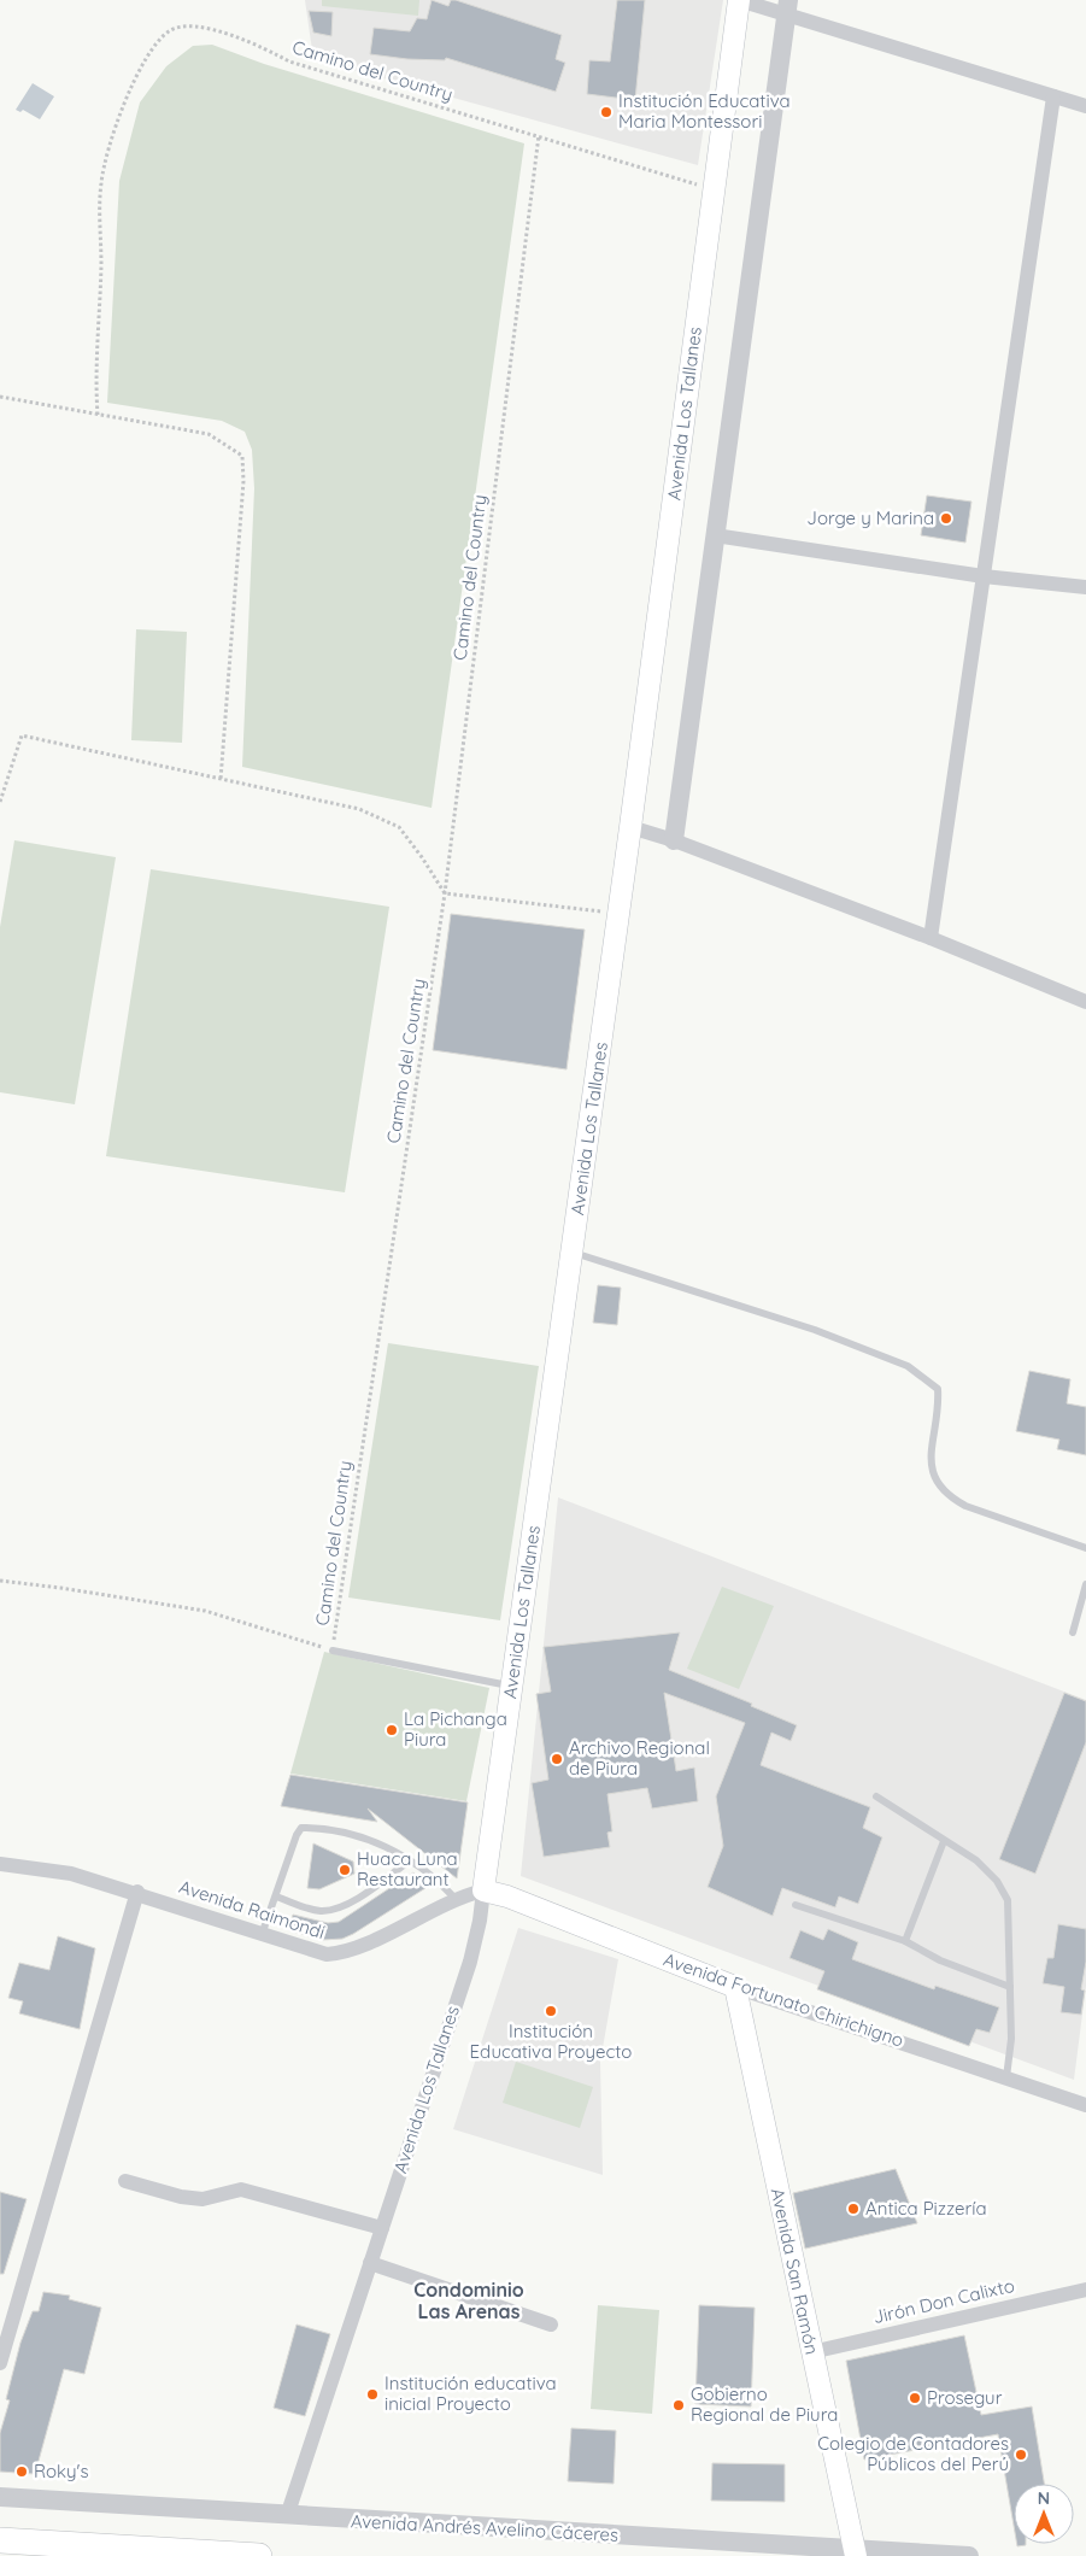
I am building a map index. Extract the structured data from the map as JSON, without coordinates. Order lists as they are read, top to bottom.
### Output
{
  "streets": {
    "main road": ["Avenida Los Tallanes", "Avenida Fortunato Chirichigno", "Avenida San Ramón"],
    "street": ["Avenida Raimondi", "Jirón Don Calixto", "Avenida Andrés Avelino Cáceres"],
    "path": ["Camino del Country"]
  },
  "crossings": [
    ["Camino del Country", "Avenida Los Tallanes"],
    ["Avenida Los Tallanes", "Avenida Raimondi"],
    ["Avenida Los Tallanes", "Avenida Fortunato Chirichigno"],
    ["Avenida Los Tallanes", "Avenida Andrés Avelino Cáceres"],
    ["Avenida Raimondi", "Avenida Fortunato Chirichigno"],
    ["Avenida Fortunato Chirichigno", "Avenida San Ramón"],
    ["Avenida San Ramón", "Jirón Don Calixto"],
    ["Avenida San Ramón", "Avenida Andrés Avelino Cáceres"]
  ],
  "districts": ["Condominio Las Arenas"],
  "places": [
    "Institución Educativa Maria Montessori",
    "Jorge y Marina",
    "La Pichanga Piura",
    "Archivo Regional de Piura",
    "Huaca Luna Restaurant",
    "Institución Educativa Proyecto",
    "Antica Pizzería",
    "Institución educativa inicial Proyecto",
    "Prosegur",
    "Gobierno Regional de Piura",
    "Colegio de Contadores Públicos del Perú",
    "Roky's"
  ],
  "north": "top"
}
